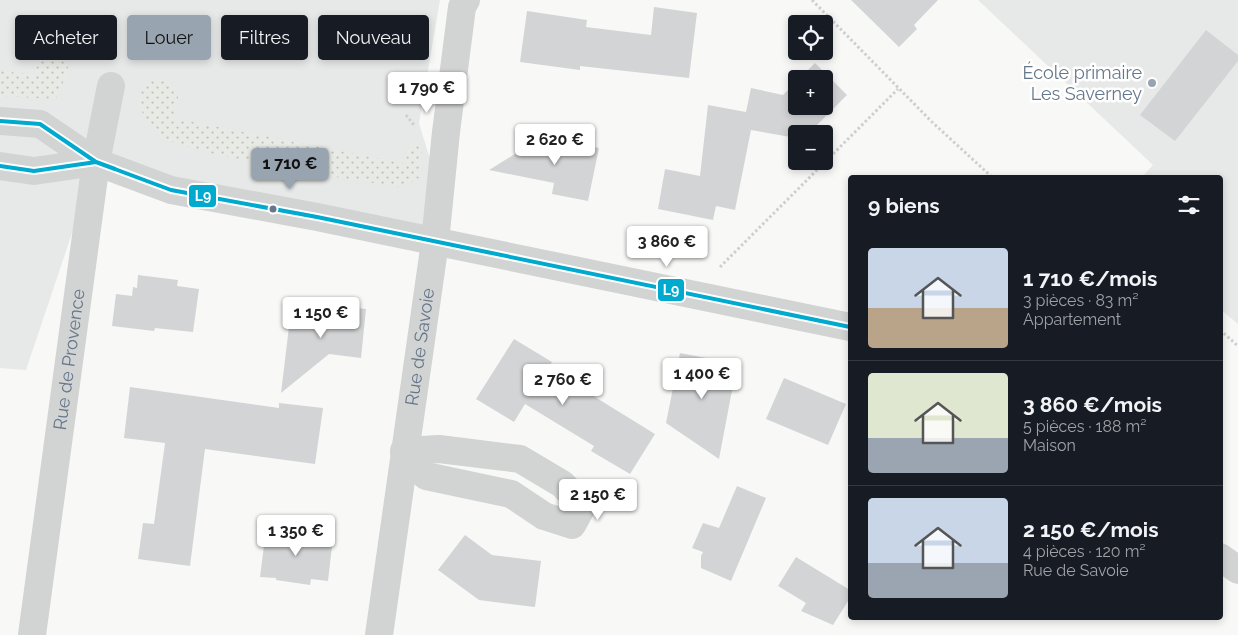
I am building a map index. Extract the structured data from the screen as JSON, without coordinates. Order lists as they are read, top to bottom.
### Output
{
  "streets": {
    "street": ["Rue de Savoie", "Rue de Provence"]
  },
  "places": ["École primaire Les Saverney"],
  "lines": ["transit line L9"],
  "page": {
    "map_buttons": ["+", "−"],
    "chip": [
      "Acheter",
      "Louer",
      "Filtres",
      "Nouveau"
    ],
    "price": [
      "1 790 €",
      "2 620 €",
      "1 710 €",
      "3 860 €",
      "1 150 €",
      "1 400 €",
      "2 760 €",
      "2 150 €",
      "1 350 €"
    ],
    "heading": "9 biens",
    "list": [
      {
        "name": "1 710 €/mois",
        "note": "3 pièces · 83 m² · Appartement"
      },
      {
        "name": "3 860 €/mois",
        "note": "5 pièces · 188 m² · Maison"
      },
      {
        "name": "2 150 €/mois",
        "note": "4 pièces · 120 m² · Rue de Savoie"
      }
    ]
  }
}
